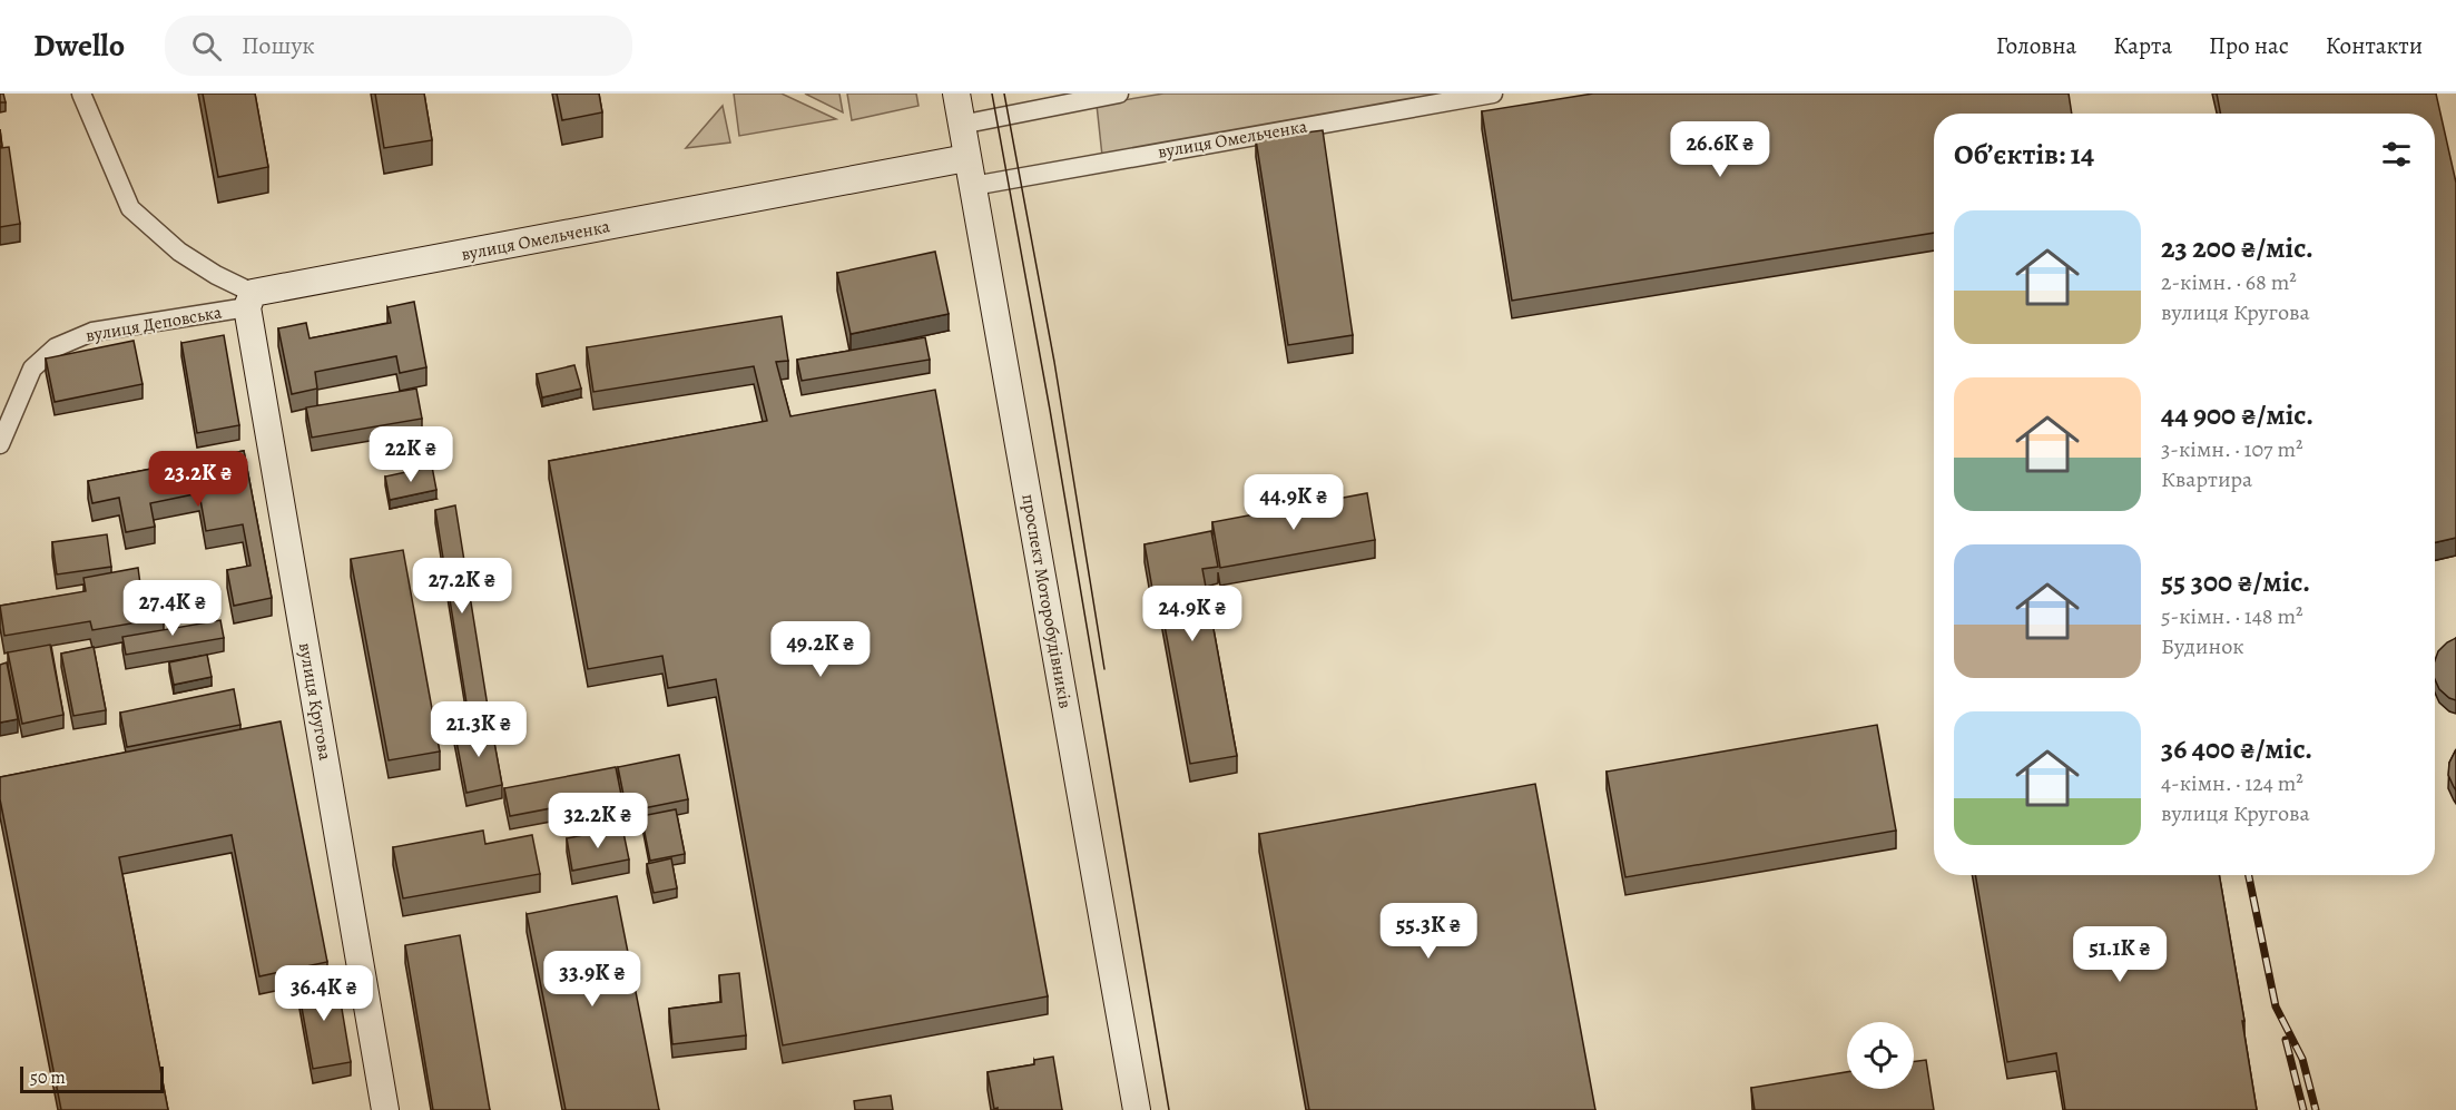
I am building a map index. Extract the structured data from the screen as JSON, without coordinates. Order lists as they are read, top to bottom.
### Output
{
  "streets": {
    "street": [
      "вулиця Омельченка",
      "вулиця Деповська",
      "проспект Моторобудівників",
      "вулиця Кругова"
    ]
  },
  "crossings": [
    ["вулиця Омельченка", "вулиця Деповська"],
    ["вулиця Омельченка", "проспект Моторобудівників"],
    ["вулиця Омельченка", "вулиця Кругова"],
    ["вулиця Деповська", "вулиця Кругова"]
  ],
  "scale_bar": "50 m",
  "page": {
    "header": "Dwello",
    "search": "Пошук",
    "nav": [
      "Головна",
      "Карта",
      "Про нас",
      "Контакти"
    ],
    "heading": "Об’єктів: 14",
    "price": [
      "26.6K ₴",
      "22K ₴",
      "23.2K ₴",
      "44.9K ₴",
      "27.2K ₴",
      "27.4K ₴",
      "24.9K ₴",
      "49.2K ₴",
      "21.3K ₴",
      "32.2K ₴",
      "55.3K ₴",
      "51.1K ₴",
      "33.9K ₴",
      "36.4K ₴"
    ],
    "list": [
      {
        "name": "23 200 ₴/міс.",
        "note": "2-кімн. · 68 m² · вулиця Кругова"
      },
      {
        "name": "44 900 ₴/міс.",
        "note": "3-кімн. · 107 m² · Квартира"
      },
      {
        "name": "55 300 ₴/міс.",
        "note": "5-кімн. · 148 m² · Будинок"
      },
      {
        "name": "36 400 ₴/міс.",
        "note": "4-кімн. · 124 m² · вулиця Кругова"
      }
    ],
    "scale": "50 m"
  }
}
